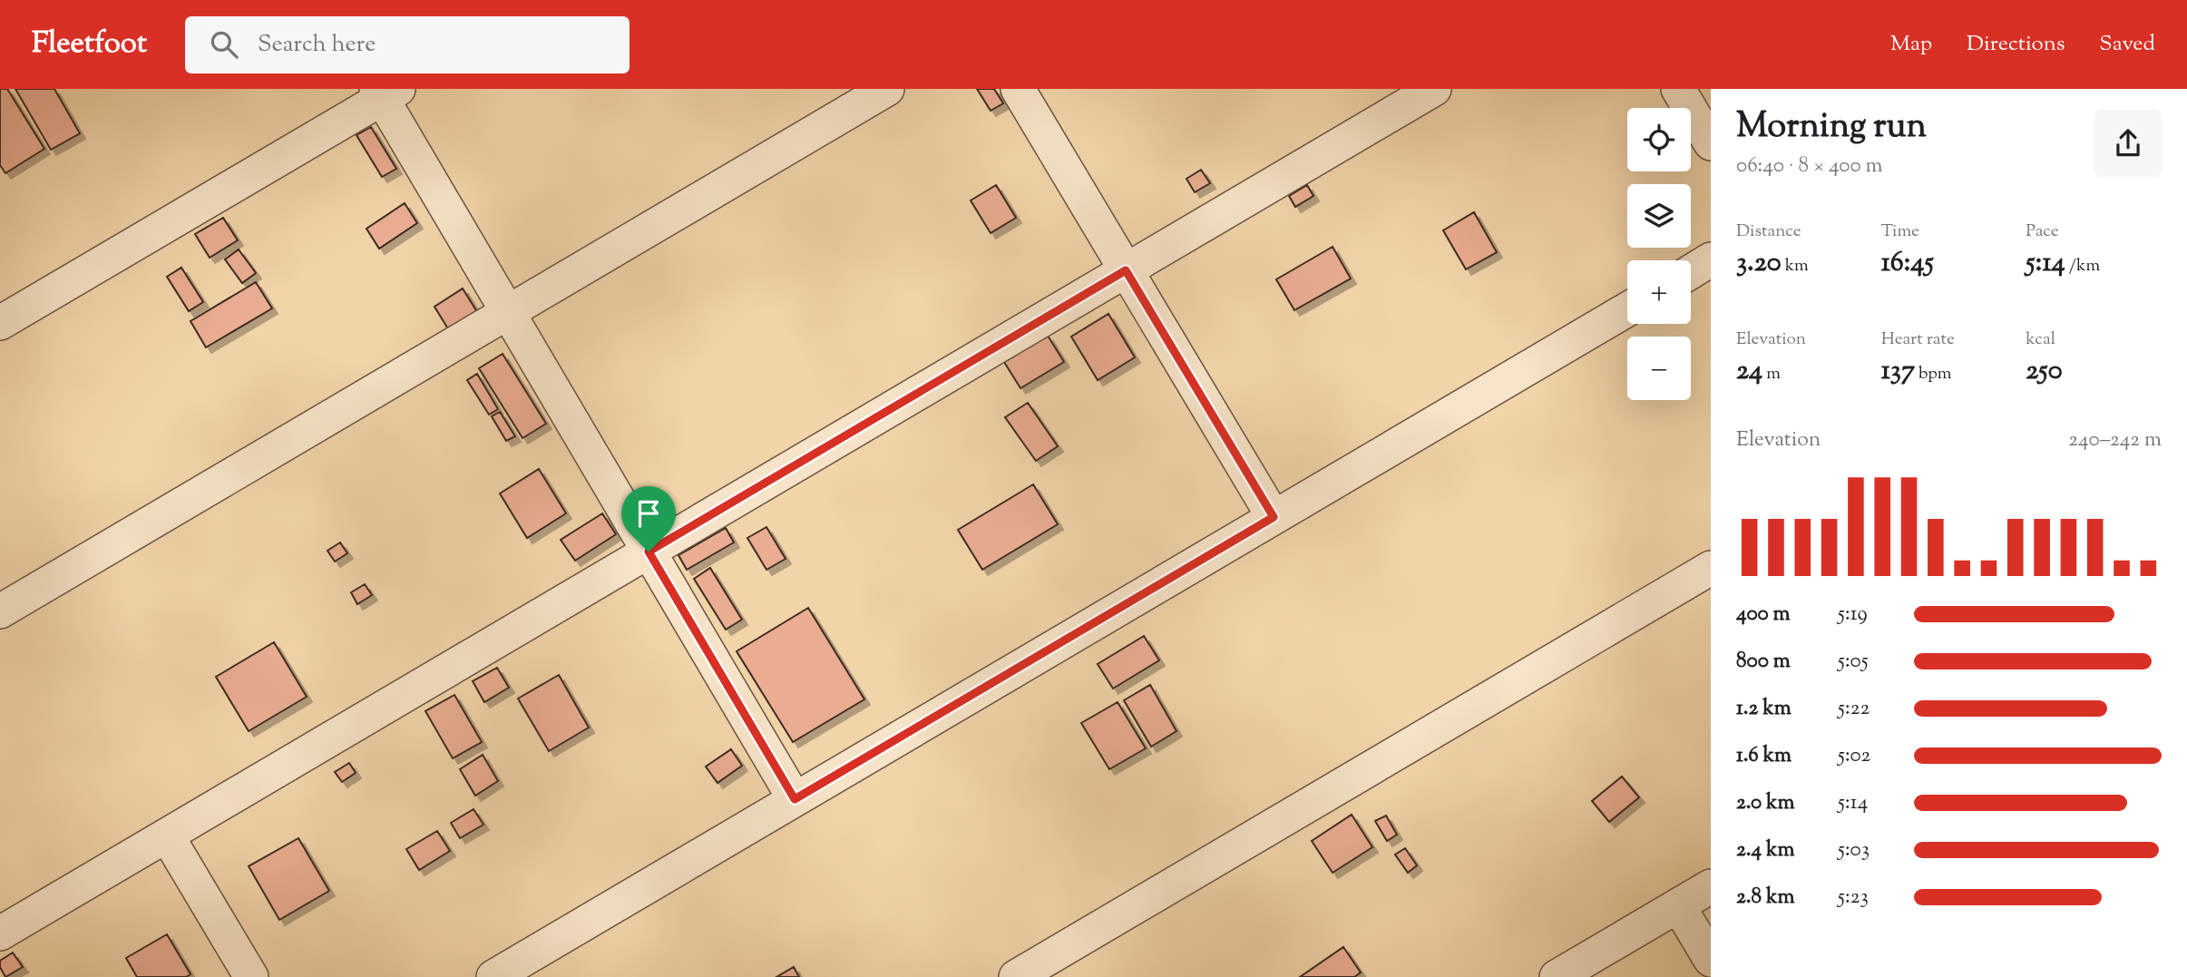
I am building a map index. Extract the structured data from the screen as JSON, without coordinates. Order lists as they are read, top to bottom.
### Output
{
  "page": {
    "header": "Fleetfoot",
    "search": "Search here",
    "nav": ["Map", "Directions", "Saved"],
    "heading": ["Morning run", "06:40 · 8 × 400 m"],
    "map_buttons": ["+", "−"],
    "stats": [
      ["Distance", "3.20 km"],
      ["Time", "16:45"],
      ["Pace", "5:14 /km"],
      ["Elevation", "24 m"],
      ["Heart rate", "137 bpm"],
      ["kcal", "250"]
    ],
    "chart": ["Elevation", "240–242 m"],
    "list": [
      {
        "name": "400 m",
        "note": "5:19"
      },
      {
        "name": "800 m",
        "note": "5:05"
      },
      {
        "name": "1.2 km",
        "note": "5:22"
      },
      {
        "name": "1.6 km",
        "note": "5:02"
      },
      {
        "name": "2.0 km",
        "note": "5:14"
      },
      {
        "name": "2.4 km",
        "note": "5:03"
      },
      {
        "name": "2.8 km",
        "note": "5:23"
      }
    ]
  }
}
